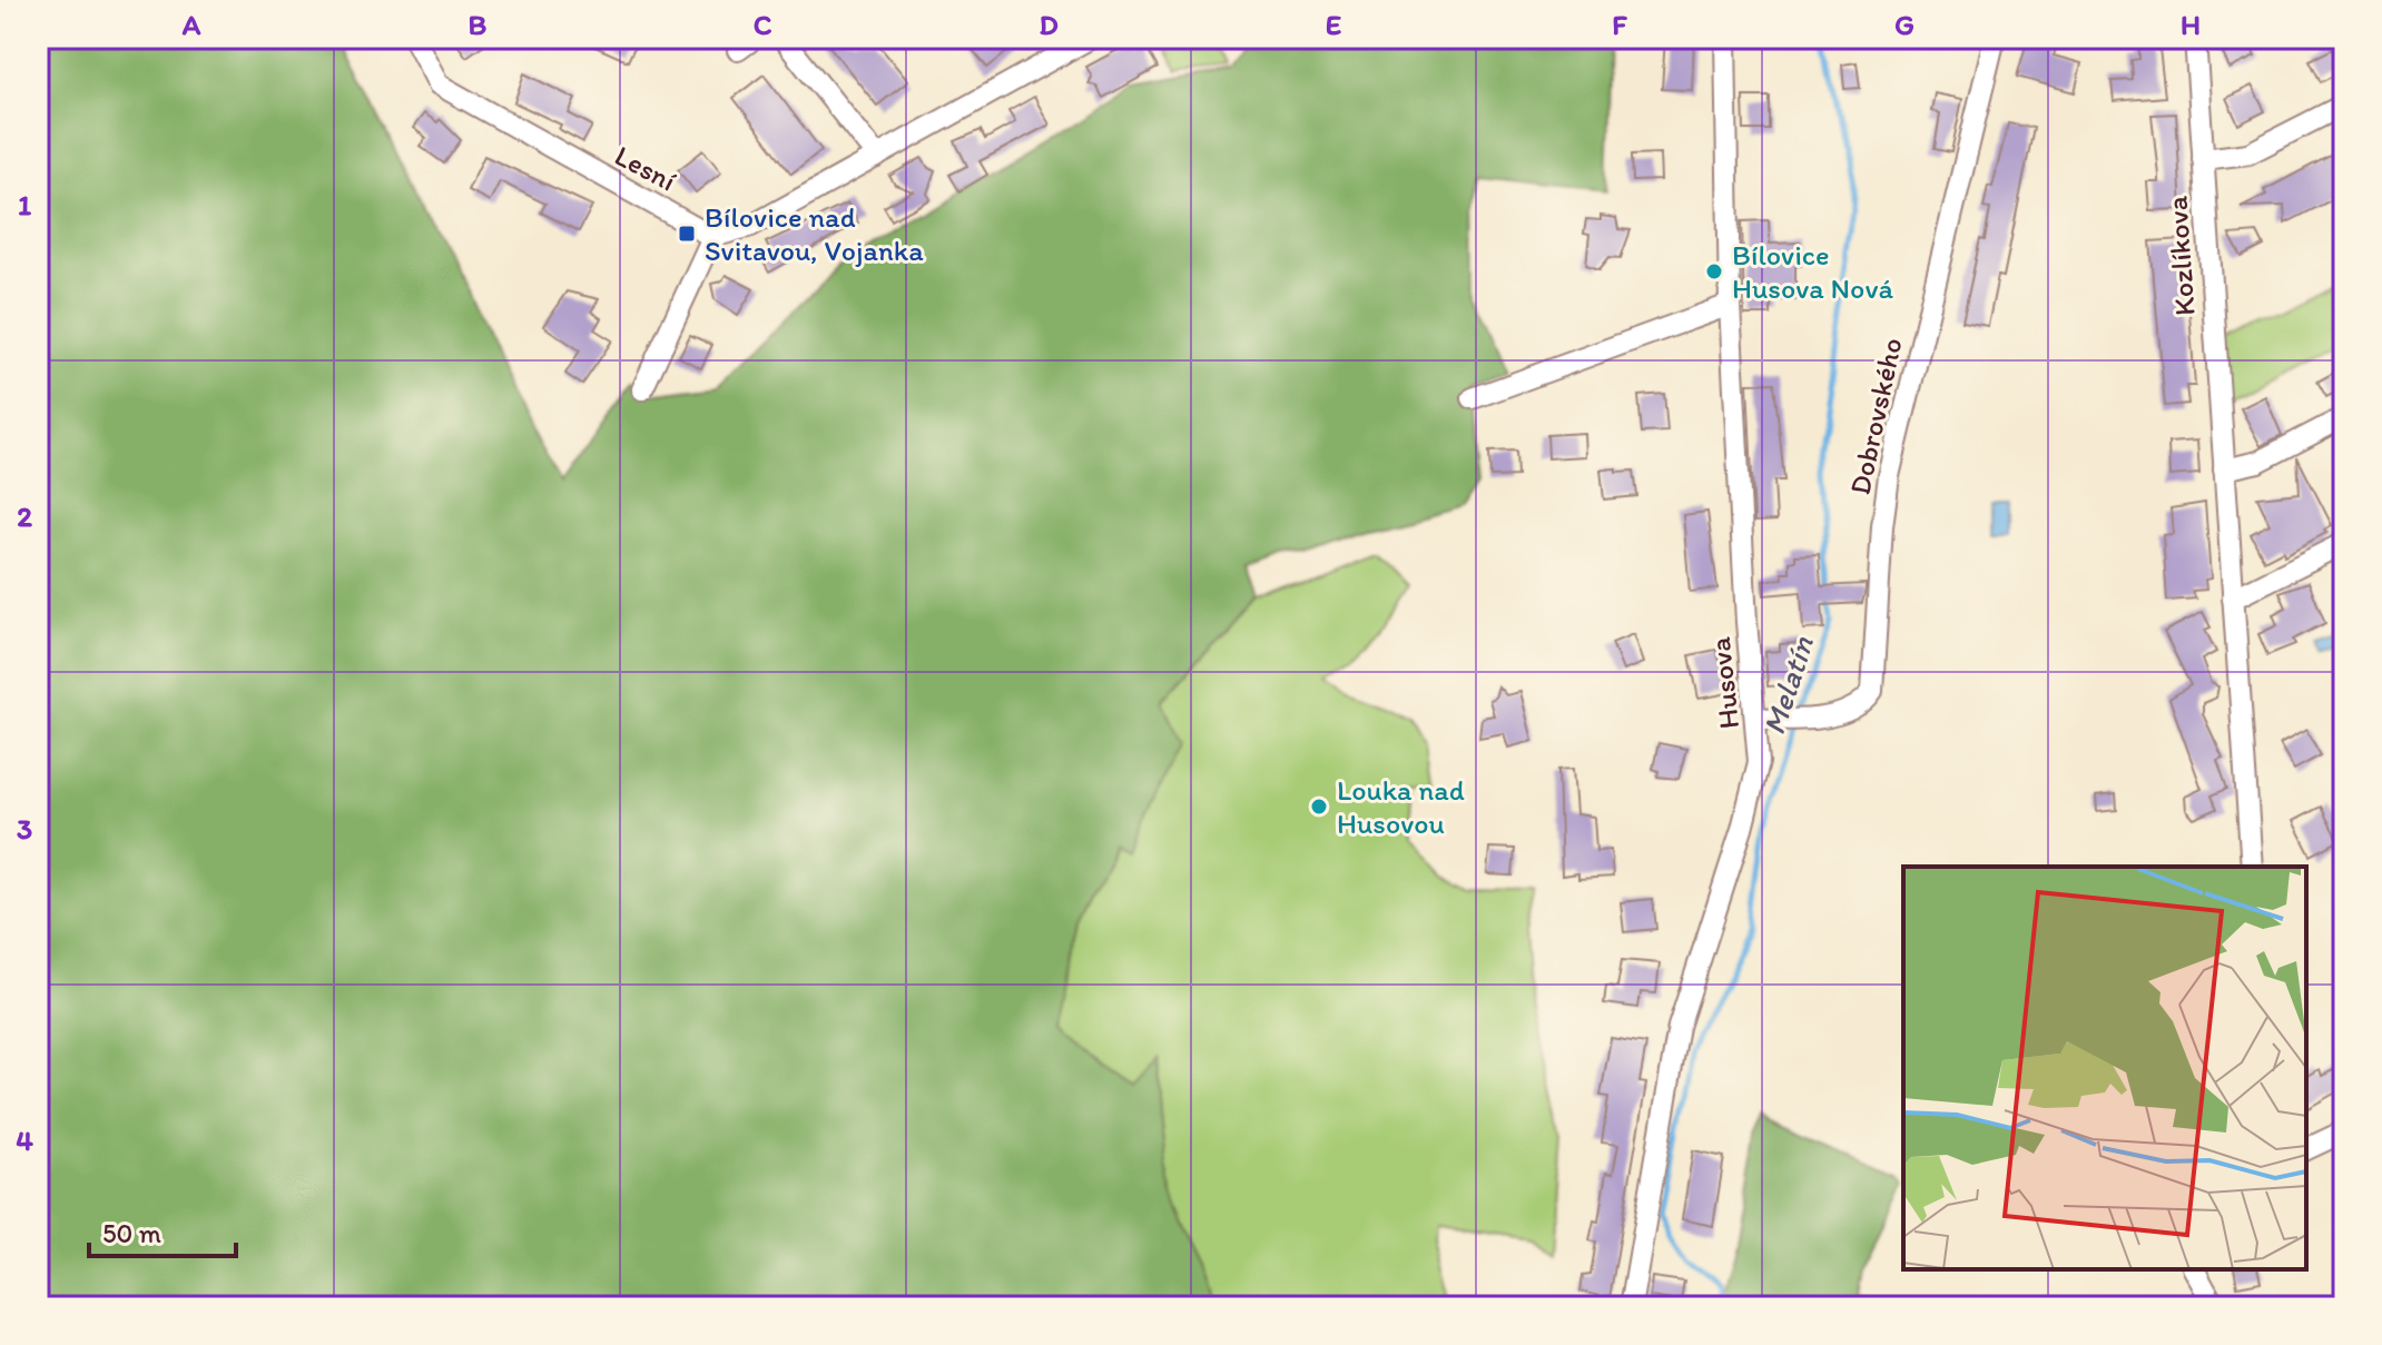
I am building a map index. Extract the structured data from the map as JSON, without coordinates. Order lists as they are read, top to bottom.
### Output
{
  "streets": {
    "street": [
      "Lesní",
      "Kozlíkova",
      "Dobrovského",
      "Husova"
    ]
  },
  "crossings": [
    ["Dobrovského", "Husova"]
  ],
  "water": ["Melatín"],
  "places": {
    "transit": ["Bílovice nad Svitavou, Vojanka"],
    "other": ["Bílovice Husova Nová", "Louka nad Husovou"]
  },
  "scale_bar": "50 m",
  "grid": {
    "columns": [
      "A",
      "B",
      "C",
      "D",
      "E",
      "F",
      "G",
      "H"
    ],
    "rows": [
      "1",
      "2",
      "3",
      "4"
    ]
  }
}
